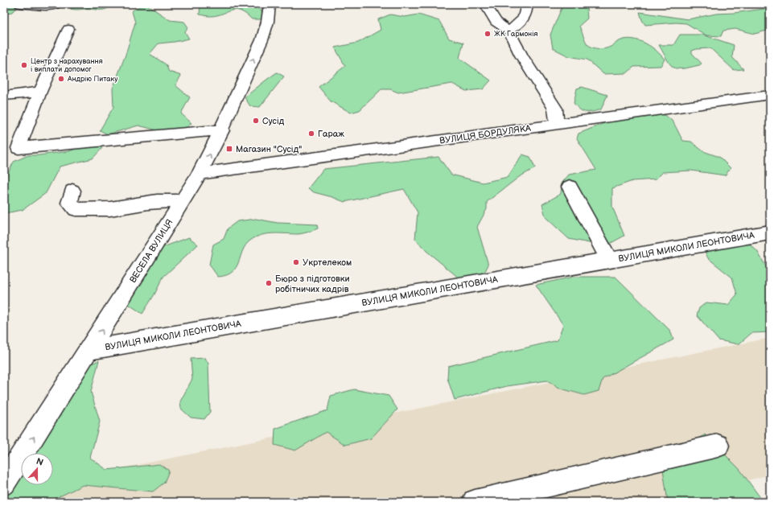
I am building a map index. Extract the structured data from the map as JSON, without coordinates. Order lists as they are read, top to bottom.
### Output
{
  "streets": {
    "street": ["ВУЛИЦЯ БОРДУЛЯКА", "ВУЛИЦЯ МИКОЛИ ЛЕОНТОВИЧА", "ВЕСЕЛА ВУЛИЦЯ"]
  },
  "crossings": [
    ["ВУЛИЦЯ БОРДУЛЯКА", "ВЕСЕЛА ВУЛИЦЯ"],
    ["ВУЛИЦЯ МИКОЛИ ЛЕОНТОВИЧА", "ВЕСЕЛА ВУЛИЦЯ"]
  ],
  "one_way": ["ВЕСЕЛА ВУЛИЦЯ"],
  "places": {
    "other": [
      "ЖК Гармонія",
      "Центр з нарахування і виплати допомог",
      "Андрію Питаку",
      "Сусід",
      "Гараж",
      "Укртелеком",
      "Бюро з підготовки робітничих кадрів"
    ],
    "transit": ["Магазин \"Сусід\""]
  },
  "north": "top"
}
